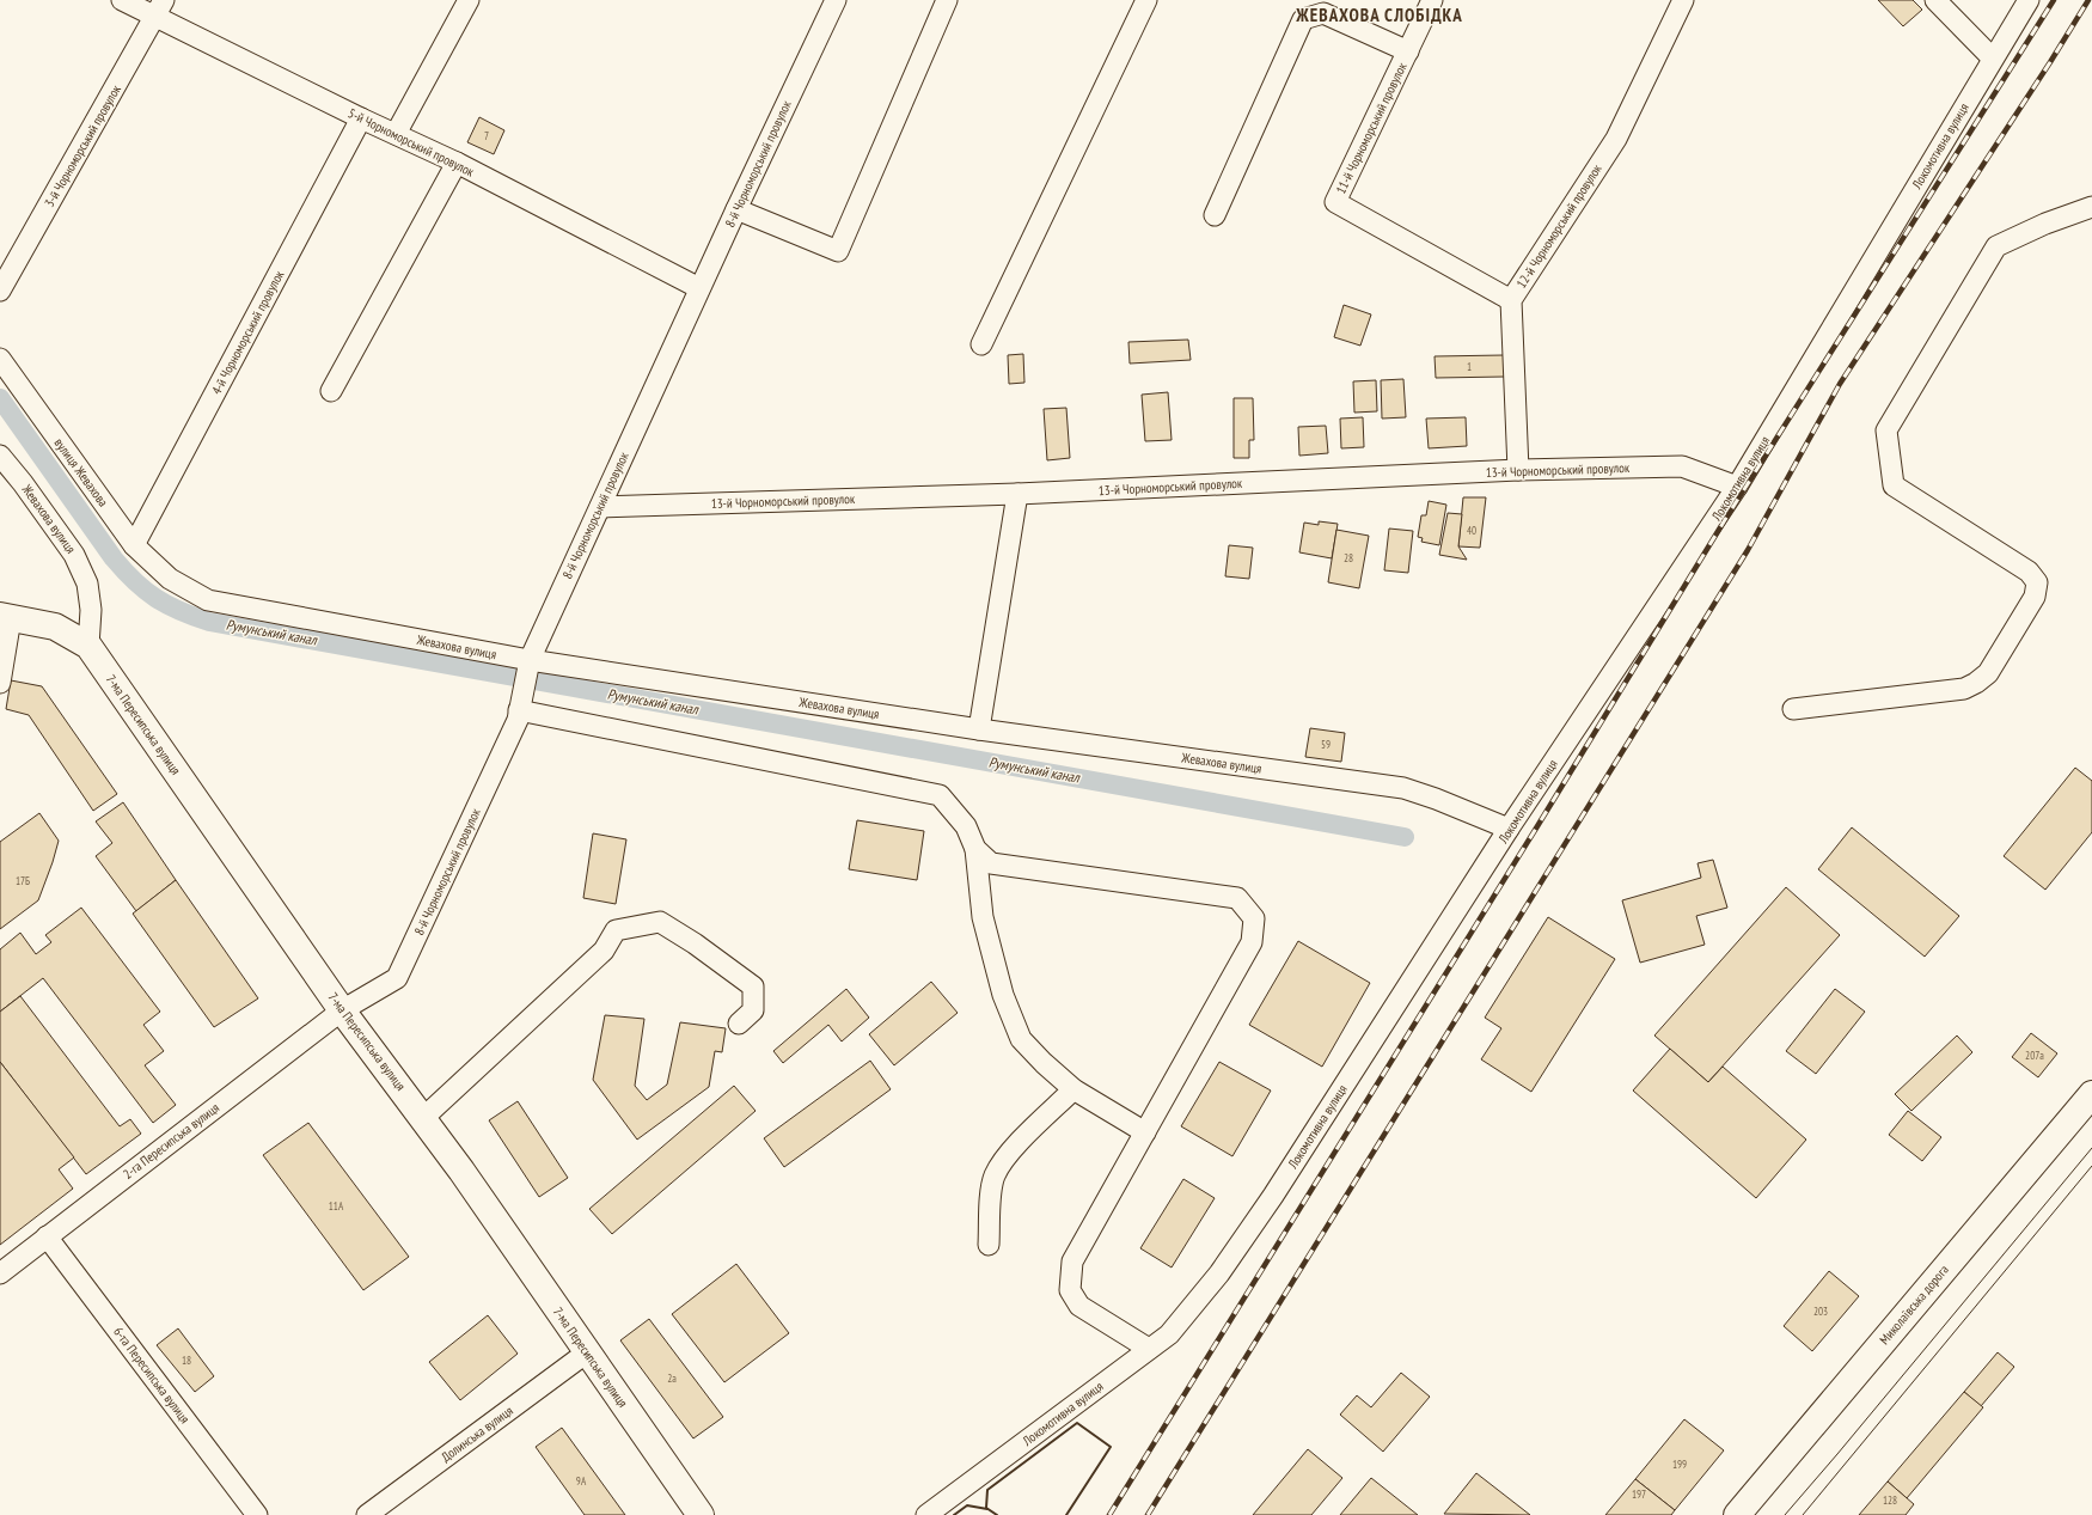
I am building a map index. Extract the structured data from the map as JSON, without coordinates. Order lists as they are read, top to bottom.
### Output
{
  "streets": {
    "main road": ["7-ма Пересипська вулиця", "Миколаївська дорога"],
    "street": [
      "11-й Чорноморський провулок",
      "5-й Чорноморський провулок",
      "3-й Чорноморський провулок",
      "Локомотивна вулиця",
      "8-й Чорноморський провулок",
      "12-й Чорноморський провулок",
      "4-й Чорноморський провулок",
      "13-й Чорноморський провулок",
      "вулиця Жевахова",
      "Жевахова вулиця",
      "2-га Пересипська вулиця",
      "6-та Пересипська вулиця",
      "Долинська вулиця"
    ]
  },
  "crossings": [
    ["11-й Чорноморський провулок", "12-й Чорноморський провулок"],
    ["5-й Чорноморський провулок", "3-й Чорноморський провулок"],
    ["5-й Чорноморський провулок", "8-й Чорноморський провулок"],
    ["5-й Чорноморський провулок", "4-й Чорноморський провулок"],
    ["Локомотивна вулиця", "13-й Чорноморський провулок"],
    ["Локомотивна вулиця", "Жевахова вулиця"],
    ["8-й Чорноморський провулок", "13-й Чорноморський провулок"],
    ["8-й Чорноморський провулок", "Жевахова вулиця"],
    ["8-й Чорноморський провулок", "7-ма Пересипська вулиця"],
    ["8-й Чорноморський провулок", "2-га Пересипська вулиця"],
    ["12-й Чорноморський провулок", "13-й Чорноморський провулок"],
    ["4-й Чорноморський провулок", "вулиця Жевахова"],
    ["вулиця Жевахова", "Жевахова вулиця"],
    ["Жевахова вулиця", "7-ма Пересипська вулиця"],
    ["7-ма Пересипська вулиця", "2-га Пересипська вулиця"],
    ["7-ма Пересипська вулиця", "Долинська вулиця"],
    ["2-га Пересипська вулиця", "6-та Пересипська вулиця"]
  ],
  "districts": ["ЖЕВАХОВА СЛОБІДКА"],
  "water": ["Румунський канал"],
  "house_numbers": [
    "7",
    "1",
    "40",
    "28",
    "59",
    "17Б",
    "207а",
    "11А",
    "203",
    "18",
    "2а",
    "199",
    "9А",
    "197",
    "128"
  ]
}
